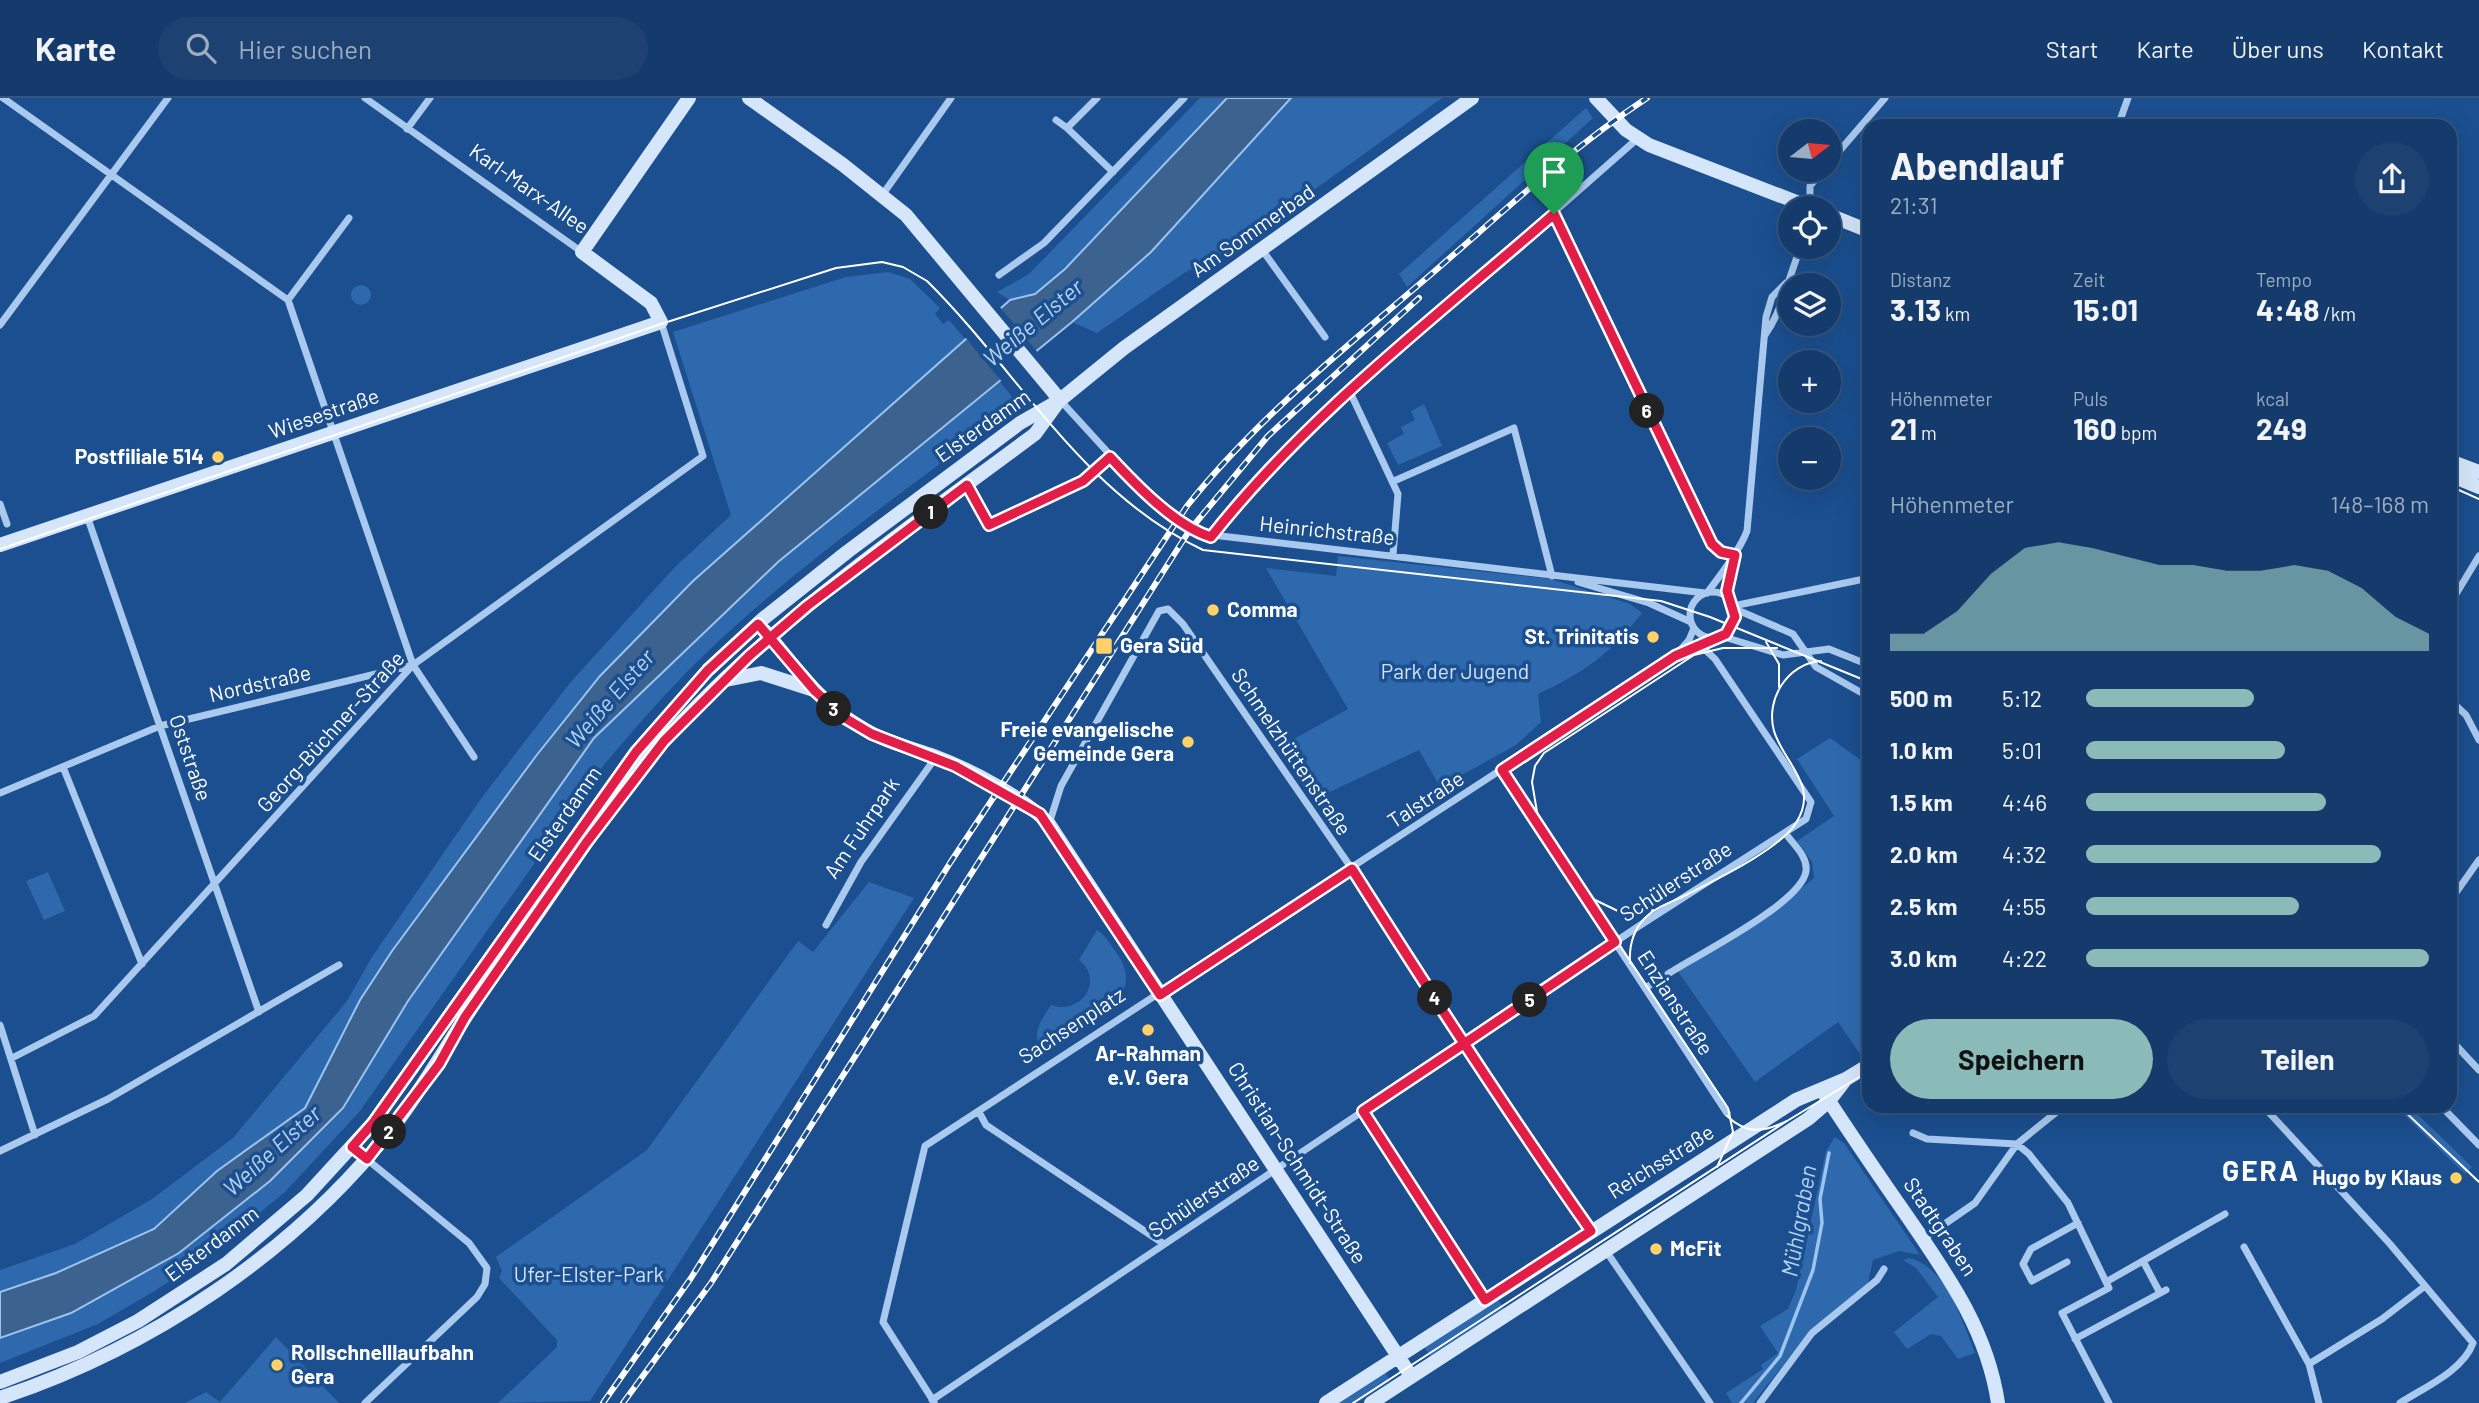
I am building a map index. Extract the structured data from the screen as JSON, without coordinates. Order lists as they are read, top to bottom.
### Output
{
  "streets": {
    "main road": [
      "Karl-Marx-Allee",
      "Am Sommerbad",
      "Wiesestraße",
      "Elsterdamm",
      "Sachsenplatz",
      "Reichsstraße",
      "Christian-Schmidt-Straße",
      "Stadtgraben"
    ],
    "street": [
      "Heinrichstraße",
      "Nordstraße",
      "Georg-Büchner-Straße",
      "Schmelzhüttenstraße",
      "Oststraße",
      "Talstraße",
      "Am Fuhrpark",
      "Schülerstraße",
      "Enzianstraße"
    ]
  },
  "crossings": [
    ["Karl-Marx-Allee", "Wiesestraße"],
    ["Karl-Marx-Allee", "Georg-Büchner-Straße"],
    ["Am Sommerbad", "Elsterdamm"],
    ["Am Sommerbad", "Heinrichstraße"],
    ["Wiesestraße", "Georg-Büchner-Straße"],
    ["Wiesestraße", "Oststraße"],
    ["Elsterdamm", "Heinrichstraße"],
    ["Heinrichstraße", "Talstraße"],
    ["Nordstraße", "Georg-Büchner-Straße"],
    ["Nordstraße", "Oststraße"],
    ["Georg-Büchner-Straße", "Oststraße"],
    ["Schmelzhüttenstraße", "Talstraße"],
    ["Schmelzhüttenstraße", "Schülerstraße"],
    ["Schmelzhüttenstraße", "Sachsenplatz"],
    ["Schmelzhüttenstraße", "Reichsstraße"],
    ["Talstraße", "Schülerstraße"],
    ["Talstraße", "Enzianstraße"],
    ["Talstraße", "Sachsenplatz"],
    ["Talstraße", "Christian-Schmidt-Straße"],
    ["Schülerstraße", "Enzianstraße"],
    ["Schülerstraße", "Sachsenplatz"],
    ["Schülerstraße", "Christian-Schmidt-Straße"],
    ["Sachsenplatz", "Christian-Schmidt-Straße"],
    ["Reichsstraße", "Christian-Schmidt-Straße"],
    ["Reichsstraße", "Stadtgraben"]
  ],
  "districts": ["GERA"],
  "water": ["Weiße Elster", "Mühlgraben"],
  "parks": ["Park der Jugend", "Ufer-Elster-Park"],
  "places": {
    "other": [
      "Postfiliale 514",
      "Comma",
      "St. Trinitatis",
      "Freie evangelische Gemeinde Gera",
      "Ar-Rahman e.V. Gera",
      "Hugo by Klaus",
      "McFit",
      "Rollschnelllaufbahn Gera"
    ],
    "transit": ["Gera Süd"]
  },
  "north": "right",
  "page": {
    "header": "Karte",
    "search": "Hier suchen",
    "nav": [
      "Start",
      "Karte",
      "Über uns",
      "Kontakt"
    ],
    "map_buttons": ["+", "−"],
    "heading": ["Abendlauf", "21:31"],
    "stats": [
      ["Distanz", "3.13 km"],
      ["Zeit", "15:01"],
      ["Tempo", "4:48 /km"],
      ["Höhenmeter", "21 m"],
      ["Puls", "160 bpm"],
      ["kcal", "249"]
    ],
    "pins": [
      "6",
      "1",
      "3",
      "4",
      "5",
      "2"
    ],
    "chart": ["Höhenmeter", "148–168 m"],
    "list": [
      {
        "name": "500 m",
        "note": "5:12"
      },
      {
        "name": "1.0 km",
        "note": "5:01"
      },
      {
        "name": "1.5 km",
        "note": "4:46"
      },
      {
        "name": "2.0 km",
        "note": "4:32"
      },
      {
        "name": "2.5 km",
        "note": "4:55"
      },
      {
        "name": "3.0 km",
        "note": "4:22"
      }
    ],
    "buttons": ["Speichern", "Teilen"]
  }
}
